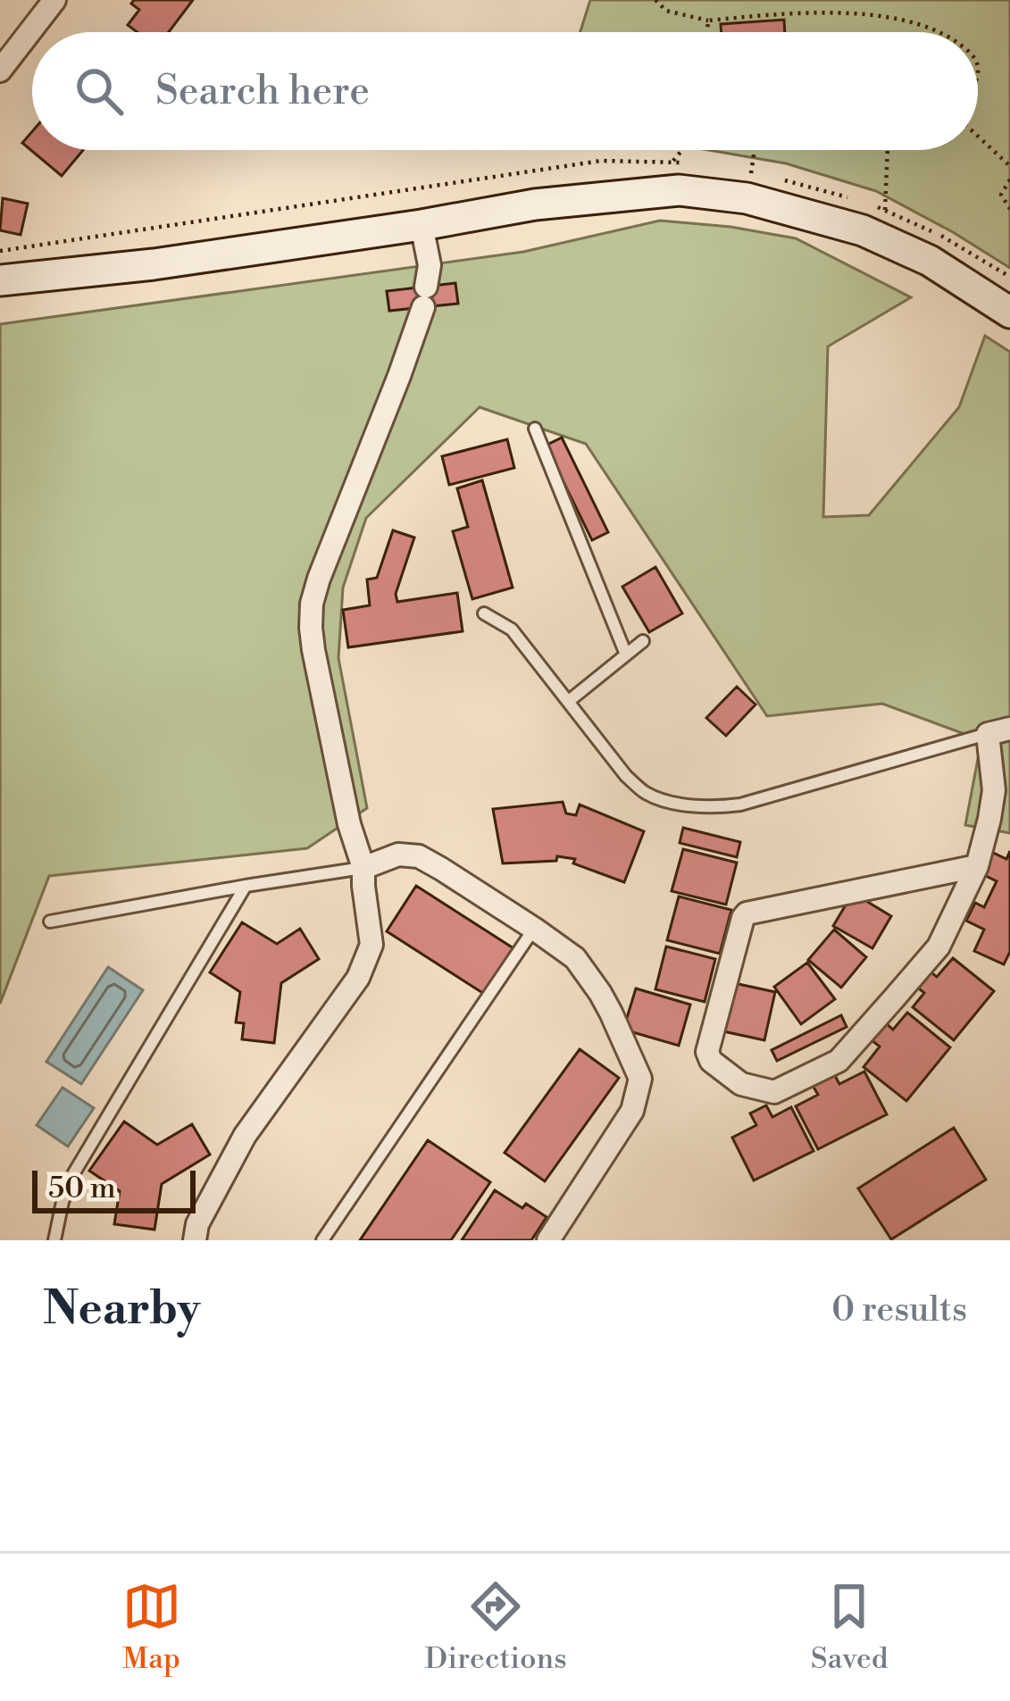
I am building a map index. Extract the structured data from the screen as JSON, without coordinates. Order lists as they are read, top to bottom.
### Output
{
  "scale_bar": "50 m",
  "page": {
    "search": "Search here",
    "scale": "50 m",
    "heading": ["Nearby", "0 results"],
    "nav": ["Map", "Directions", "Saved"]
  }
}
